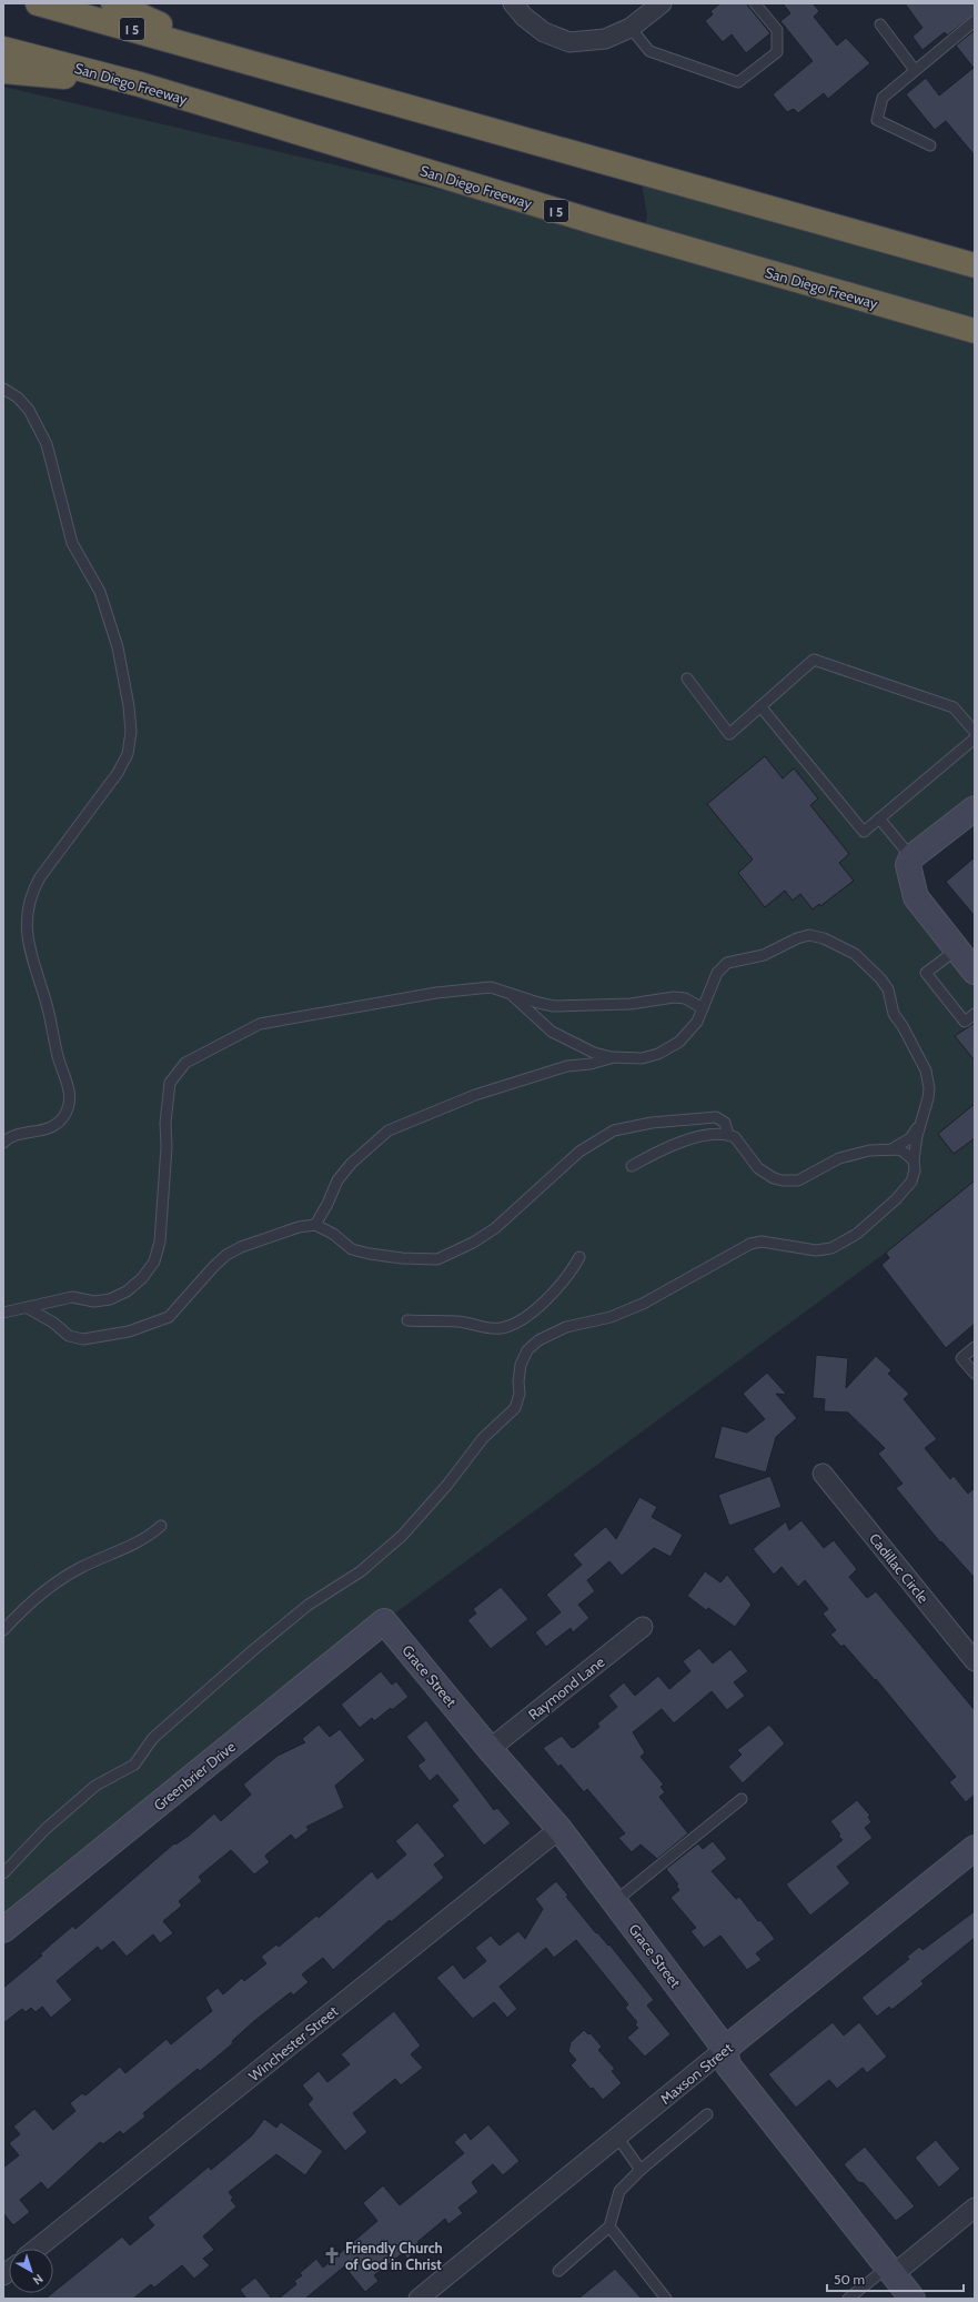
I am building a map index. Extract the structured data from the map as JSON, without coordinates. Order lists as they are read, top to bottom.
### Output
{
  "streets": {
    "highway": ["I 5", "San Diego Freeway"],
    "street": [
      "Cadillac Circle",
      "Grace Street",
      "Raymond Lane",
      "Greenbrier Drive",
      "Winchester Street",
      "Maxson Street"
    ]
  },
  "crossings": [
    ["Grace Street", "Raymond Lane"],
    ["Grace Street", "Greenbrier Drive"],
    ["Grace Street", "Winchester Street"],
    ["Grace Street", "Maxson Street"]
  ],
  "places": {
    "church": ["Friendly Church of God in Christ"]
  },
  "scale_bar": "50 m",
  "north": "bottom right"
}
